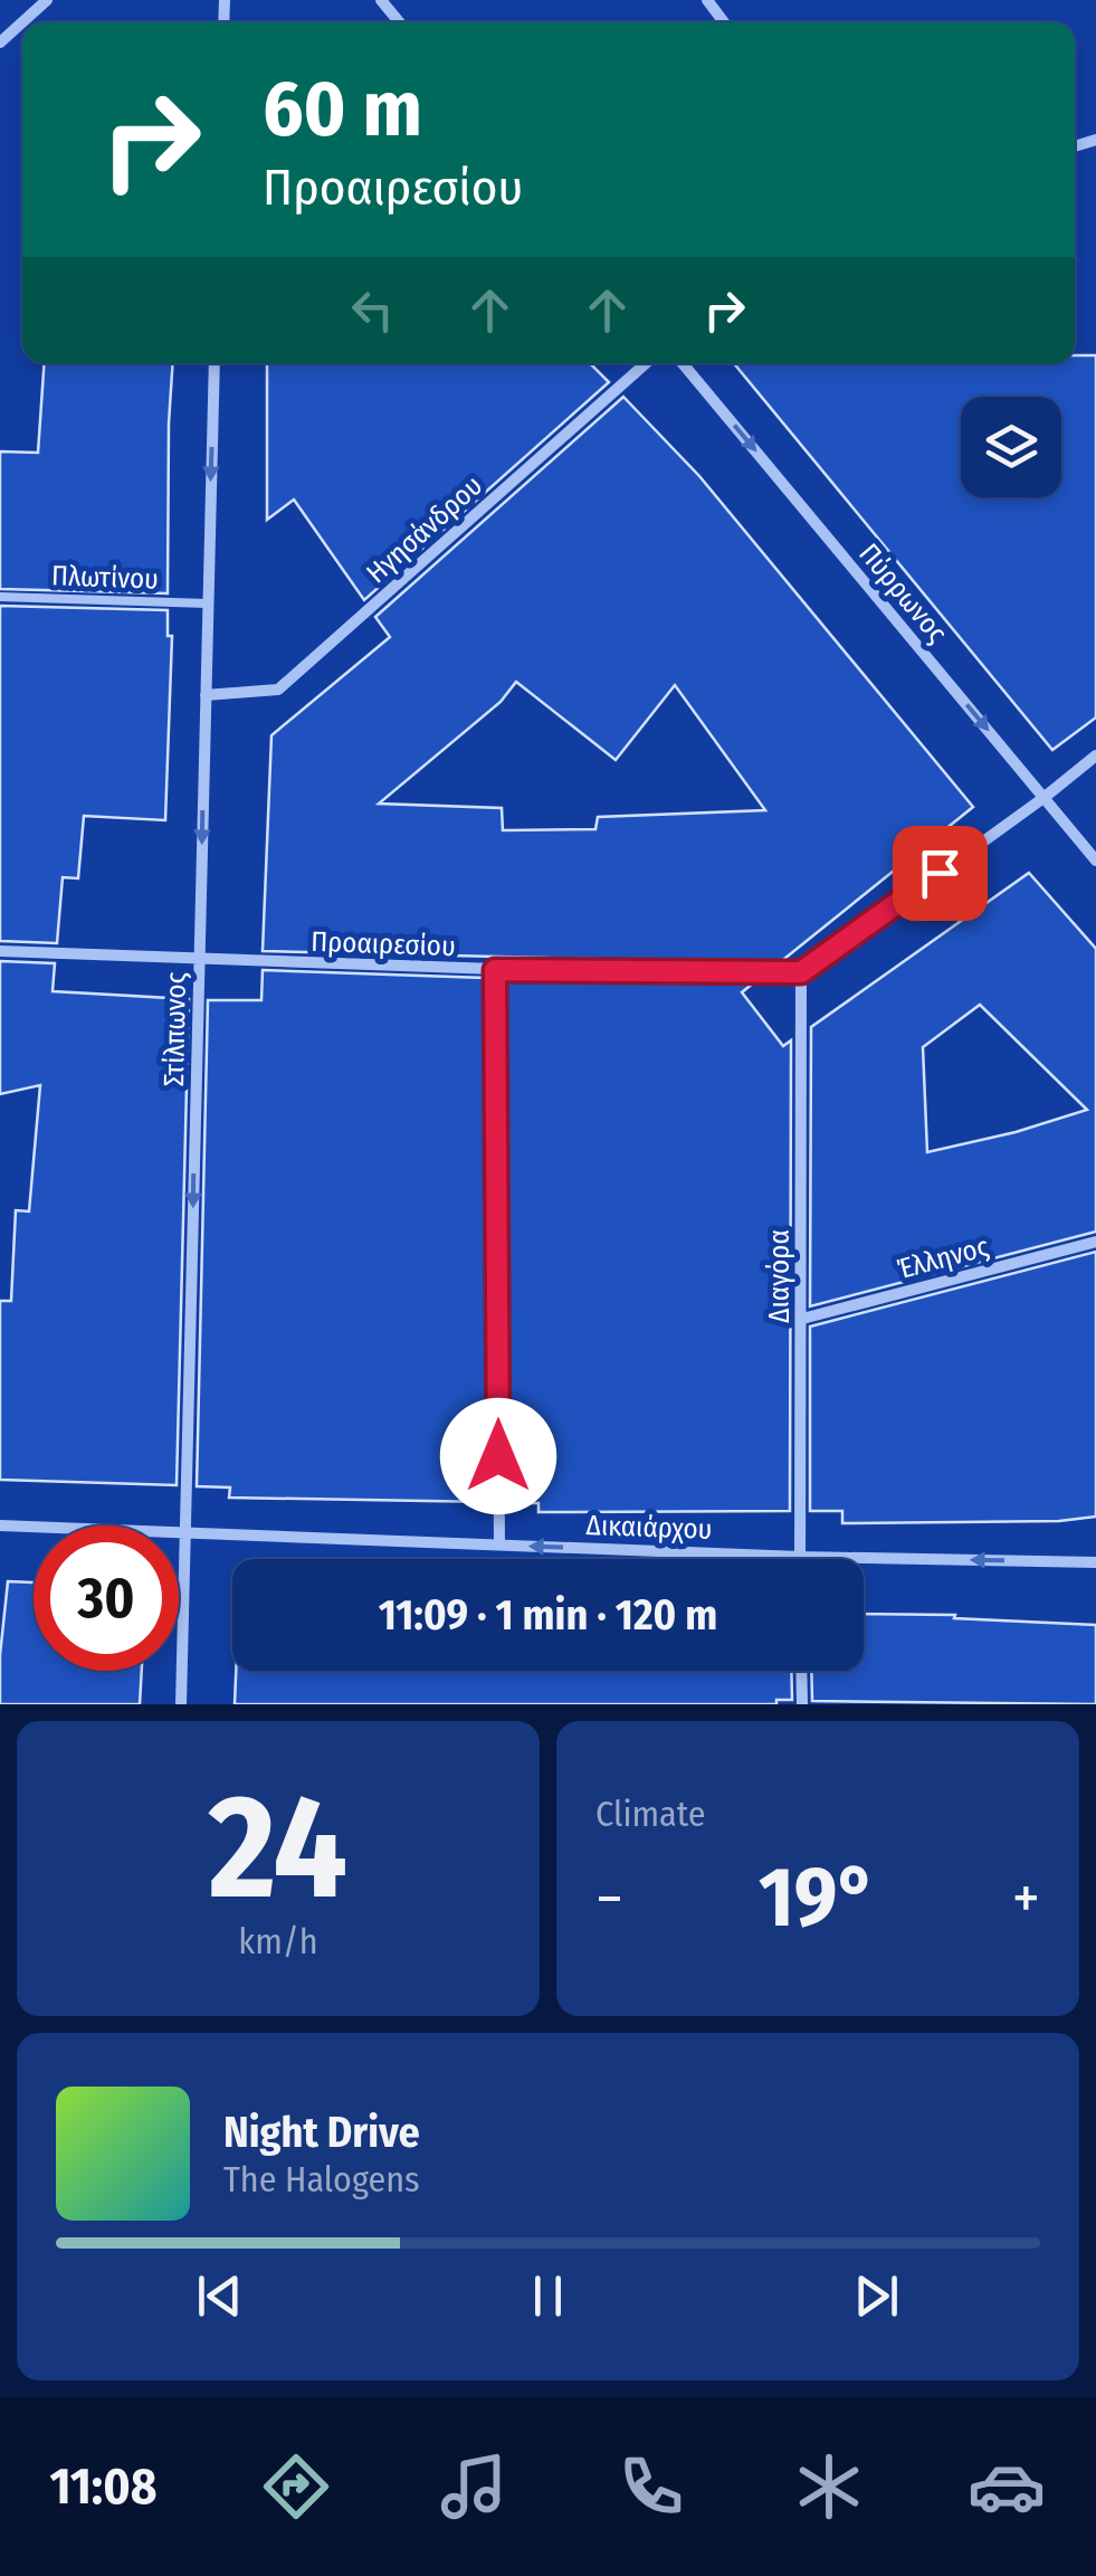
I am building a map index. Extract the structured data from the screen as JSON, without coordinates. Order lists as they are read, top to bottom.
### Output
{
  "streets": {
    "street": [
      "Ηγησάνδρου",
      "Πύρρωνος",
      "Προαιρεσίου",
      "Στίλπωνος",
      "Έλληνος",
      "Διαγόρα",
      "Δικαιάρχου"
    ],
    "lane": ["Πλωτίνου"]
  },
  "crossings": [
    ["Ηγησάνδρου", "Στίλπωνος"],
    ["Πλωτίνου", "Στίλπωνος"],
    ["Προαιρεσίου", "Στίλπωνος"],
    ["Προαιρεσίου", "Διαγόρα"],
    ["Στίλπωνος", "Δικαιάρχου"],
    ["Έλληνος", "Διαγόρα"],
    ["Διαγόρα", "Δικαιάρχου"]
  ],
  "one_way": ["Πύρρωνος", "Στίλπωνος", "Δικαιάρχου"],
  "page": {
    "turn": ["60 m", "Προαιρεσίου"],
    "limit": "30",
    "trip": "11:09 · 1 min · 120 m",
    "tile": [
      ["24", "km/h"],
      "Climate"
    ],
    "heat": ["−", "19°", "+"],
    "song": ["Night Drive", "The Halogens"],
    "tabs": "11:08"
  }
}
